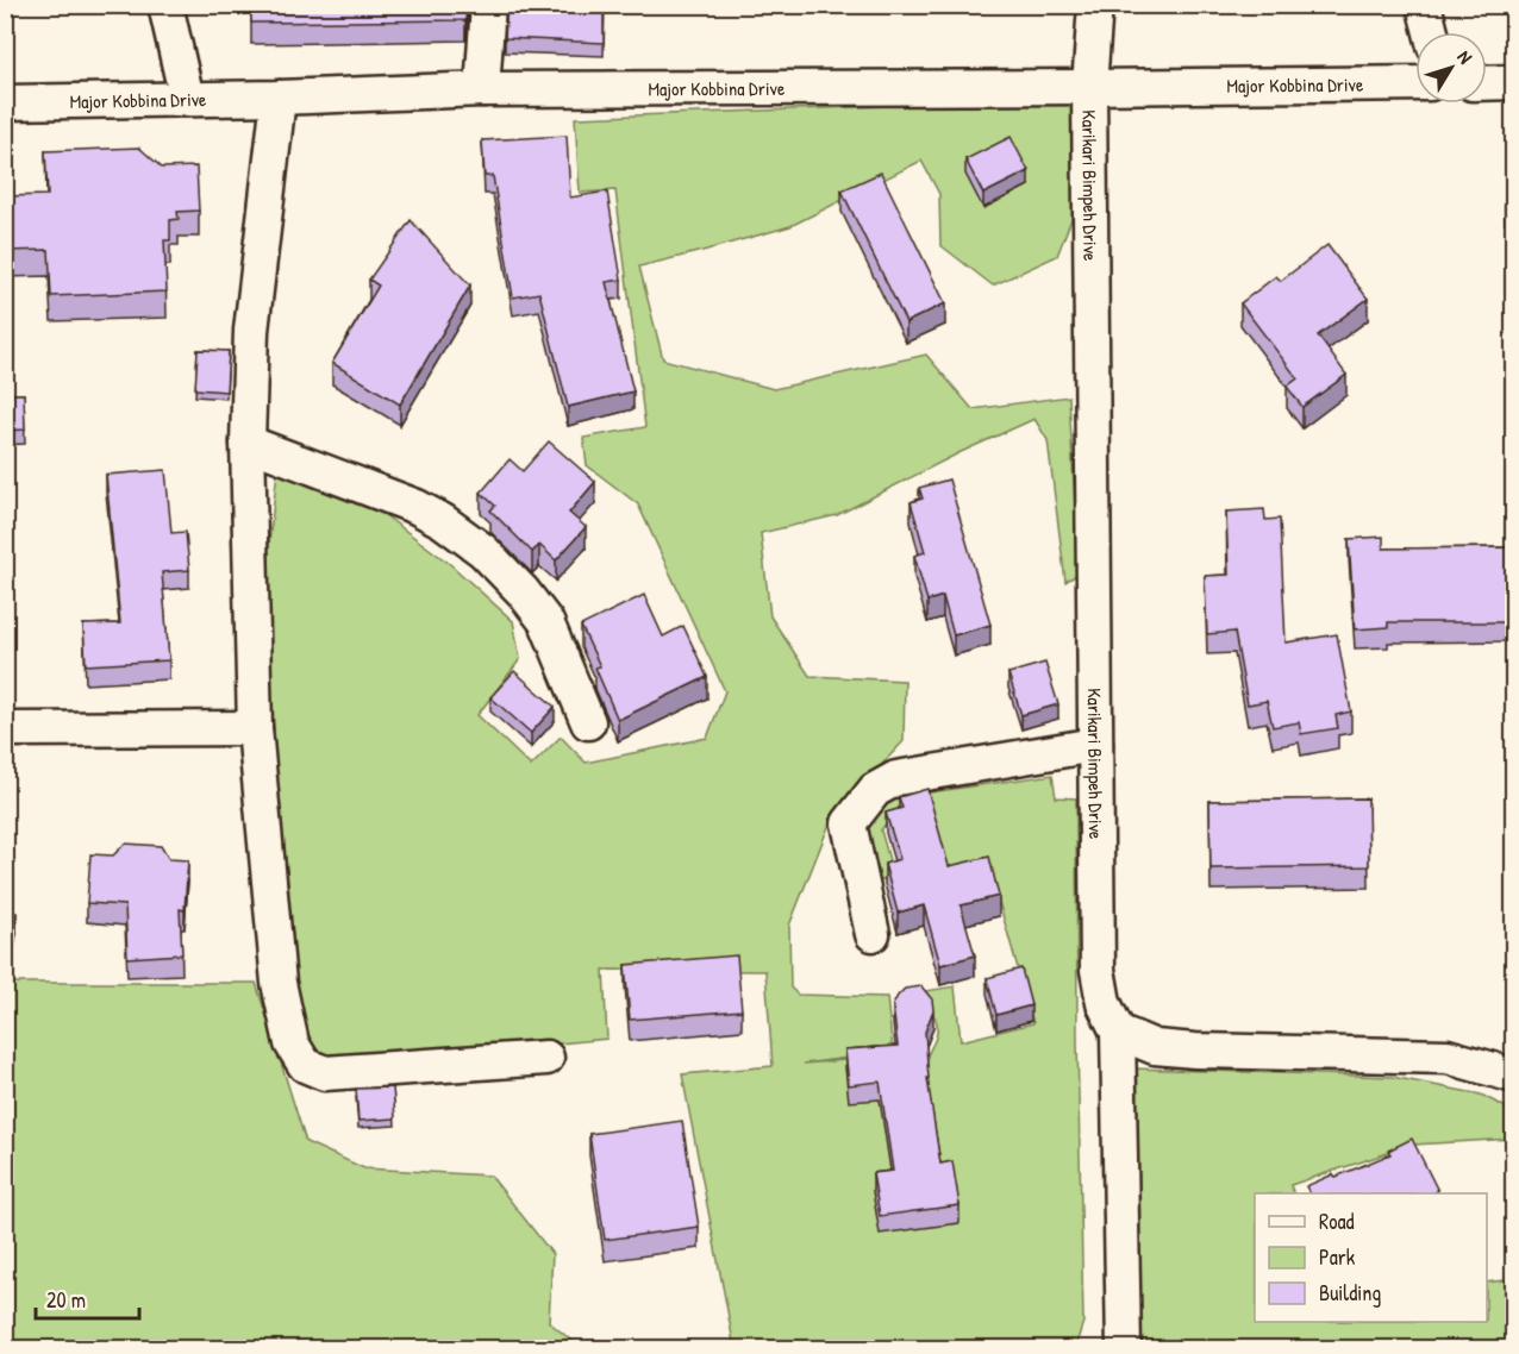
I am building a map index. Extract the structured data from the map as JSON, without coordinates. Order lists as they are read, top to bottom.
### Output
{
  "streets": {
    "street": ["Major Kobbina Drive", "Karikari Bimpeh Drive"]
  },
  "crossings": [
    ["Major Kobbina Drive", "Karikari Bimpeh Drive"]
  ],
  "legend": ["Road", "Park", "Building"],
  "scale_bar": "20 m",
  "north": "top right"
}
